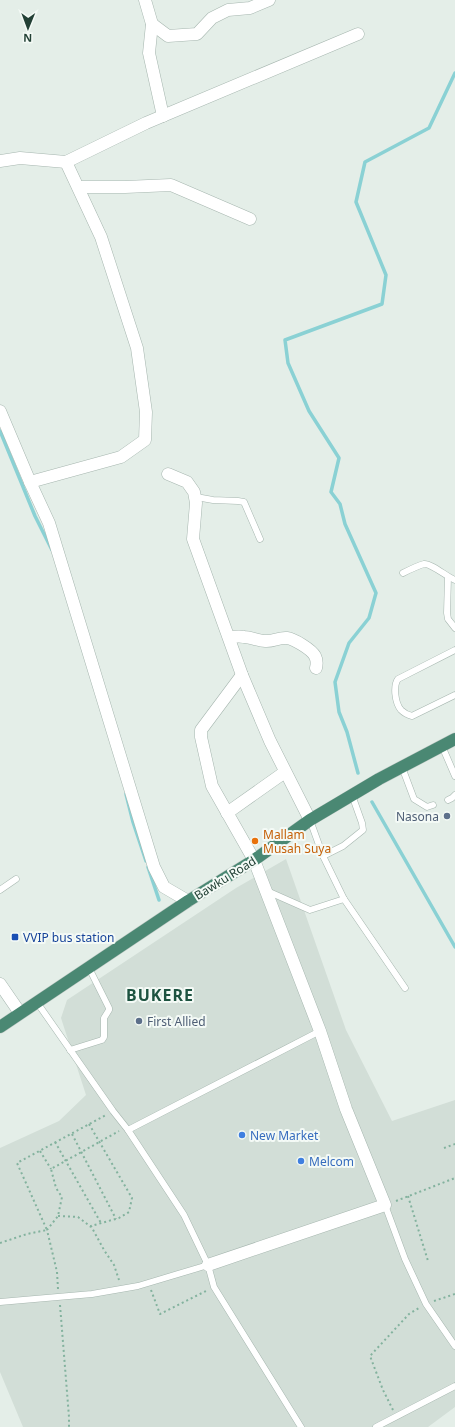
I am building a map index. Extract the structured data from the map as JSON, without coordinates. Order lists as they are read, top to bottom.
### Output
{
  "streets": {
    "highway": ["Bawku Road"]
  },
  "districts": ["BUKERE"],
  "places": {
    "other": [
      "Nasona",
      "Mallam Musah Suya",
      "First Allied",
      "New Market",
      "Melcom"
    ],
    "transit": ["VVIP bus station"]
  },
  "north": "bottom"
}
